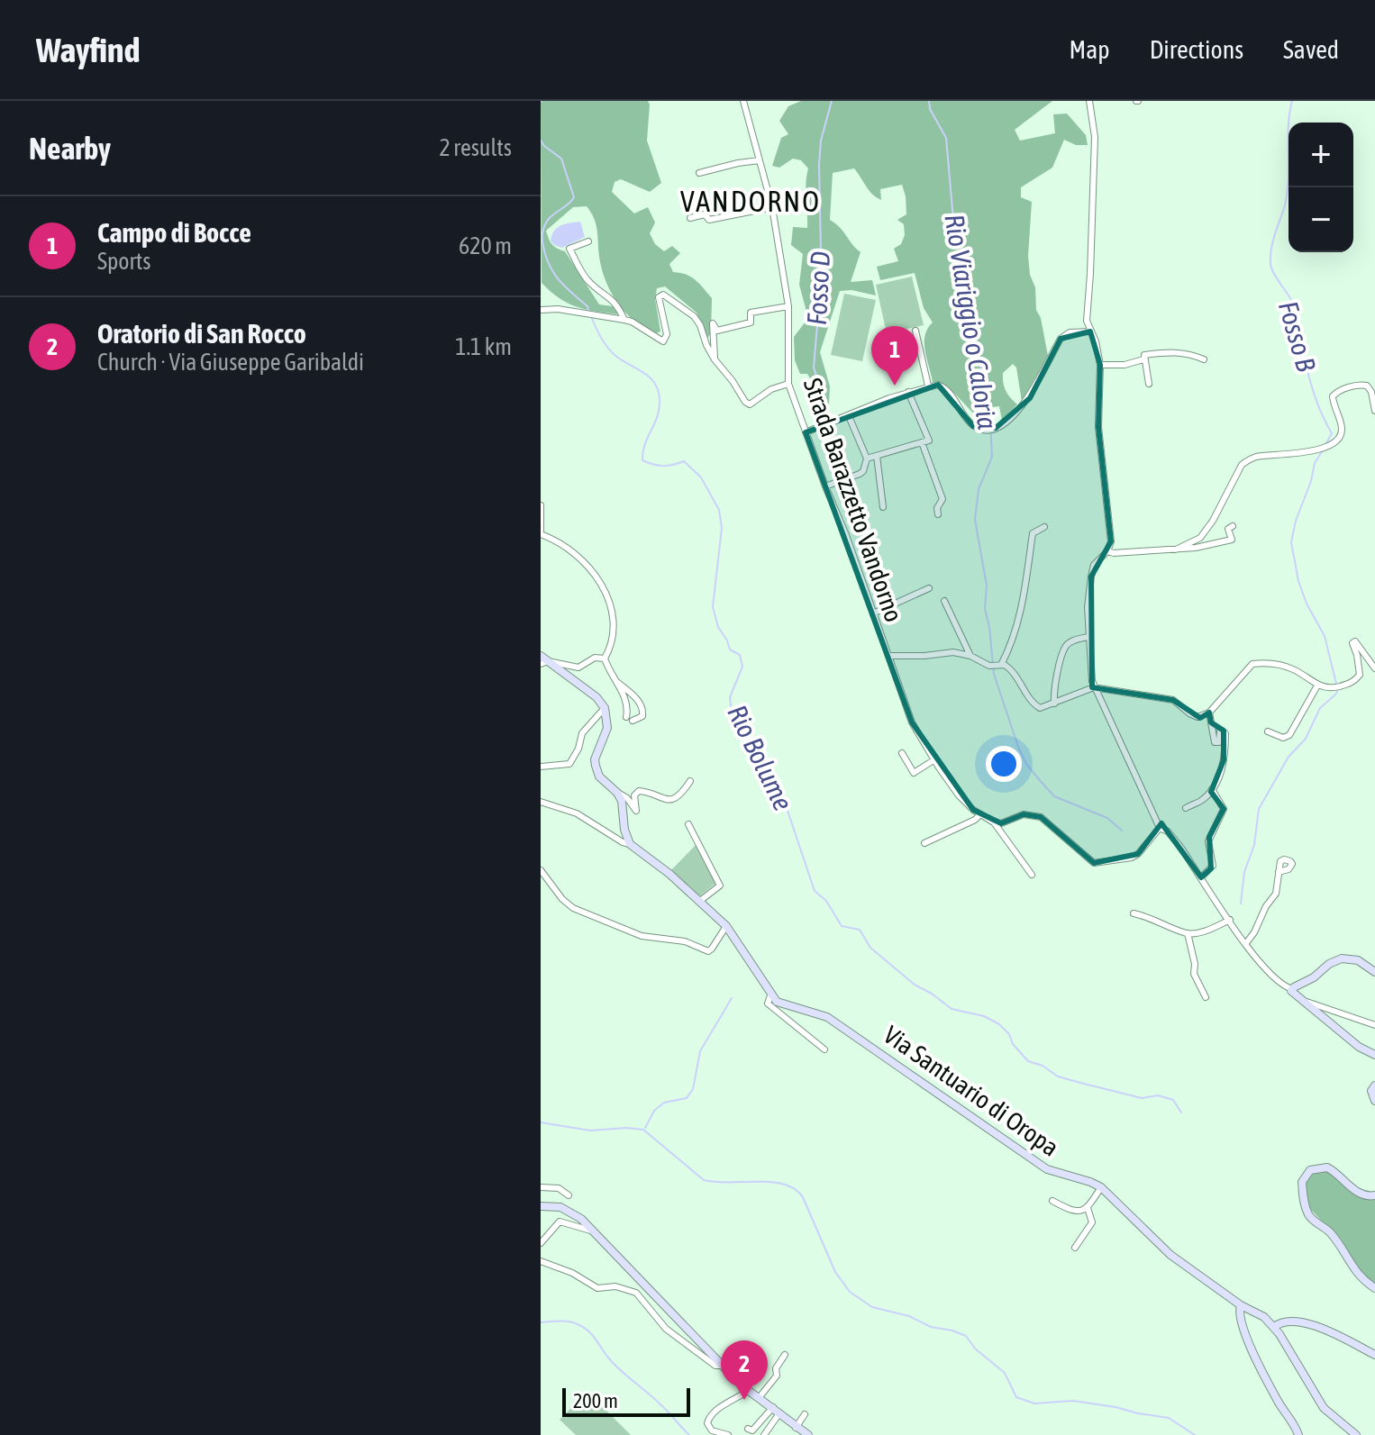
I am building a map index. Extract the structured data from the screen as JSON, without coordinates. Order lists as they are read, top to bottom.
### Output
{
  "streets": {
    "main road": ["Via Santuario di Oropa"],
    "street": ["Strada Barazzetto Vandorno"]
  },
  "districts": ["VANDORNO"],
  "water": [
    "Fosso D",
    "Rio Viariggio o Caloria",
    "Fosso B",
    "Rio Bolume"
  ],
  "scale_bar": "200 m",
  "page": {
    "header": "Wayfind",
    "nav": ["Map", "Directions", "Saved"],
    "heading": ["Nearby", "2 results"],
    "map_buttons": ["+", "−"],
    "list": [
      {
        "mark": "1",
        "name": "Campo di Bocce",
        "note": "Sports",
        "value": "620 m"
      },
      {
        "mark": "2",
        "name": "Oratorio di San Rocco",
        "note": "Church · Via Giuseppe Garibaldi",
        "value": "1.1 km"
      }
    ],
    "pins": ["1", "2"],
    "scale": "200 m"
  }
}
